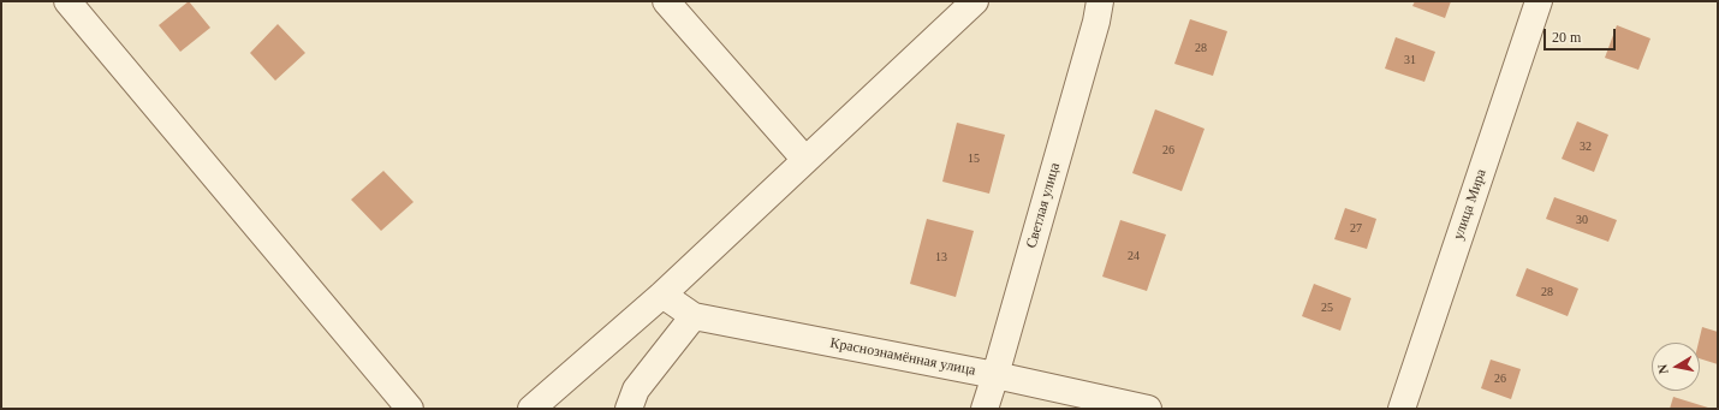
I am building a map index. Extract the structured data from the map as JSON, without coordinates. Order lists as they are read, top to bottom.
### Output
{
  "streets": {
    "street": ["улица Мира", "Светлая улица", "Краснознамённая улица"]
  },
  "crossings": [
    ["Светлая улица", "Краснознамённая улица"]
  ],
  "house_numbers": [
    "28",
    "31",
    "32",
    "26",
    "15",
    "30",
    "27",
    "24",
    "13",
    "28",
    "25",
    "26"
  ],
  "scale_bar": "20 m",
  "north": "left"
}
